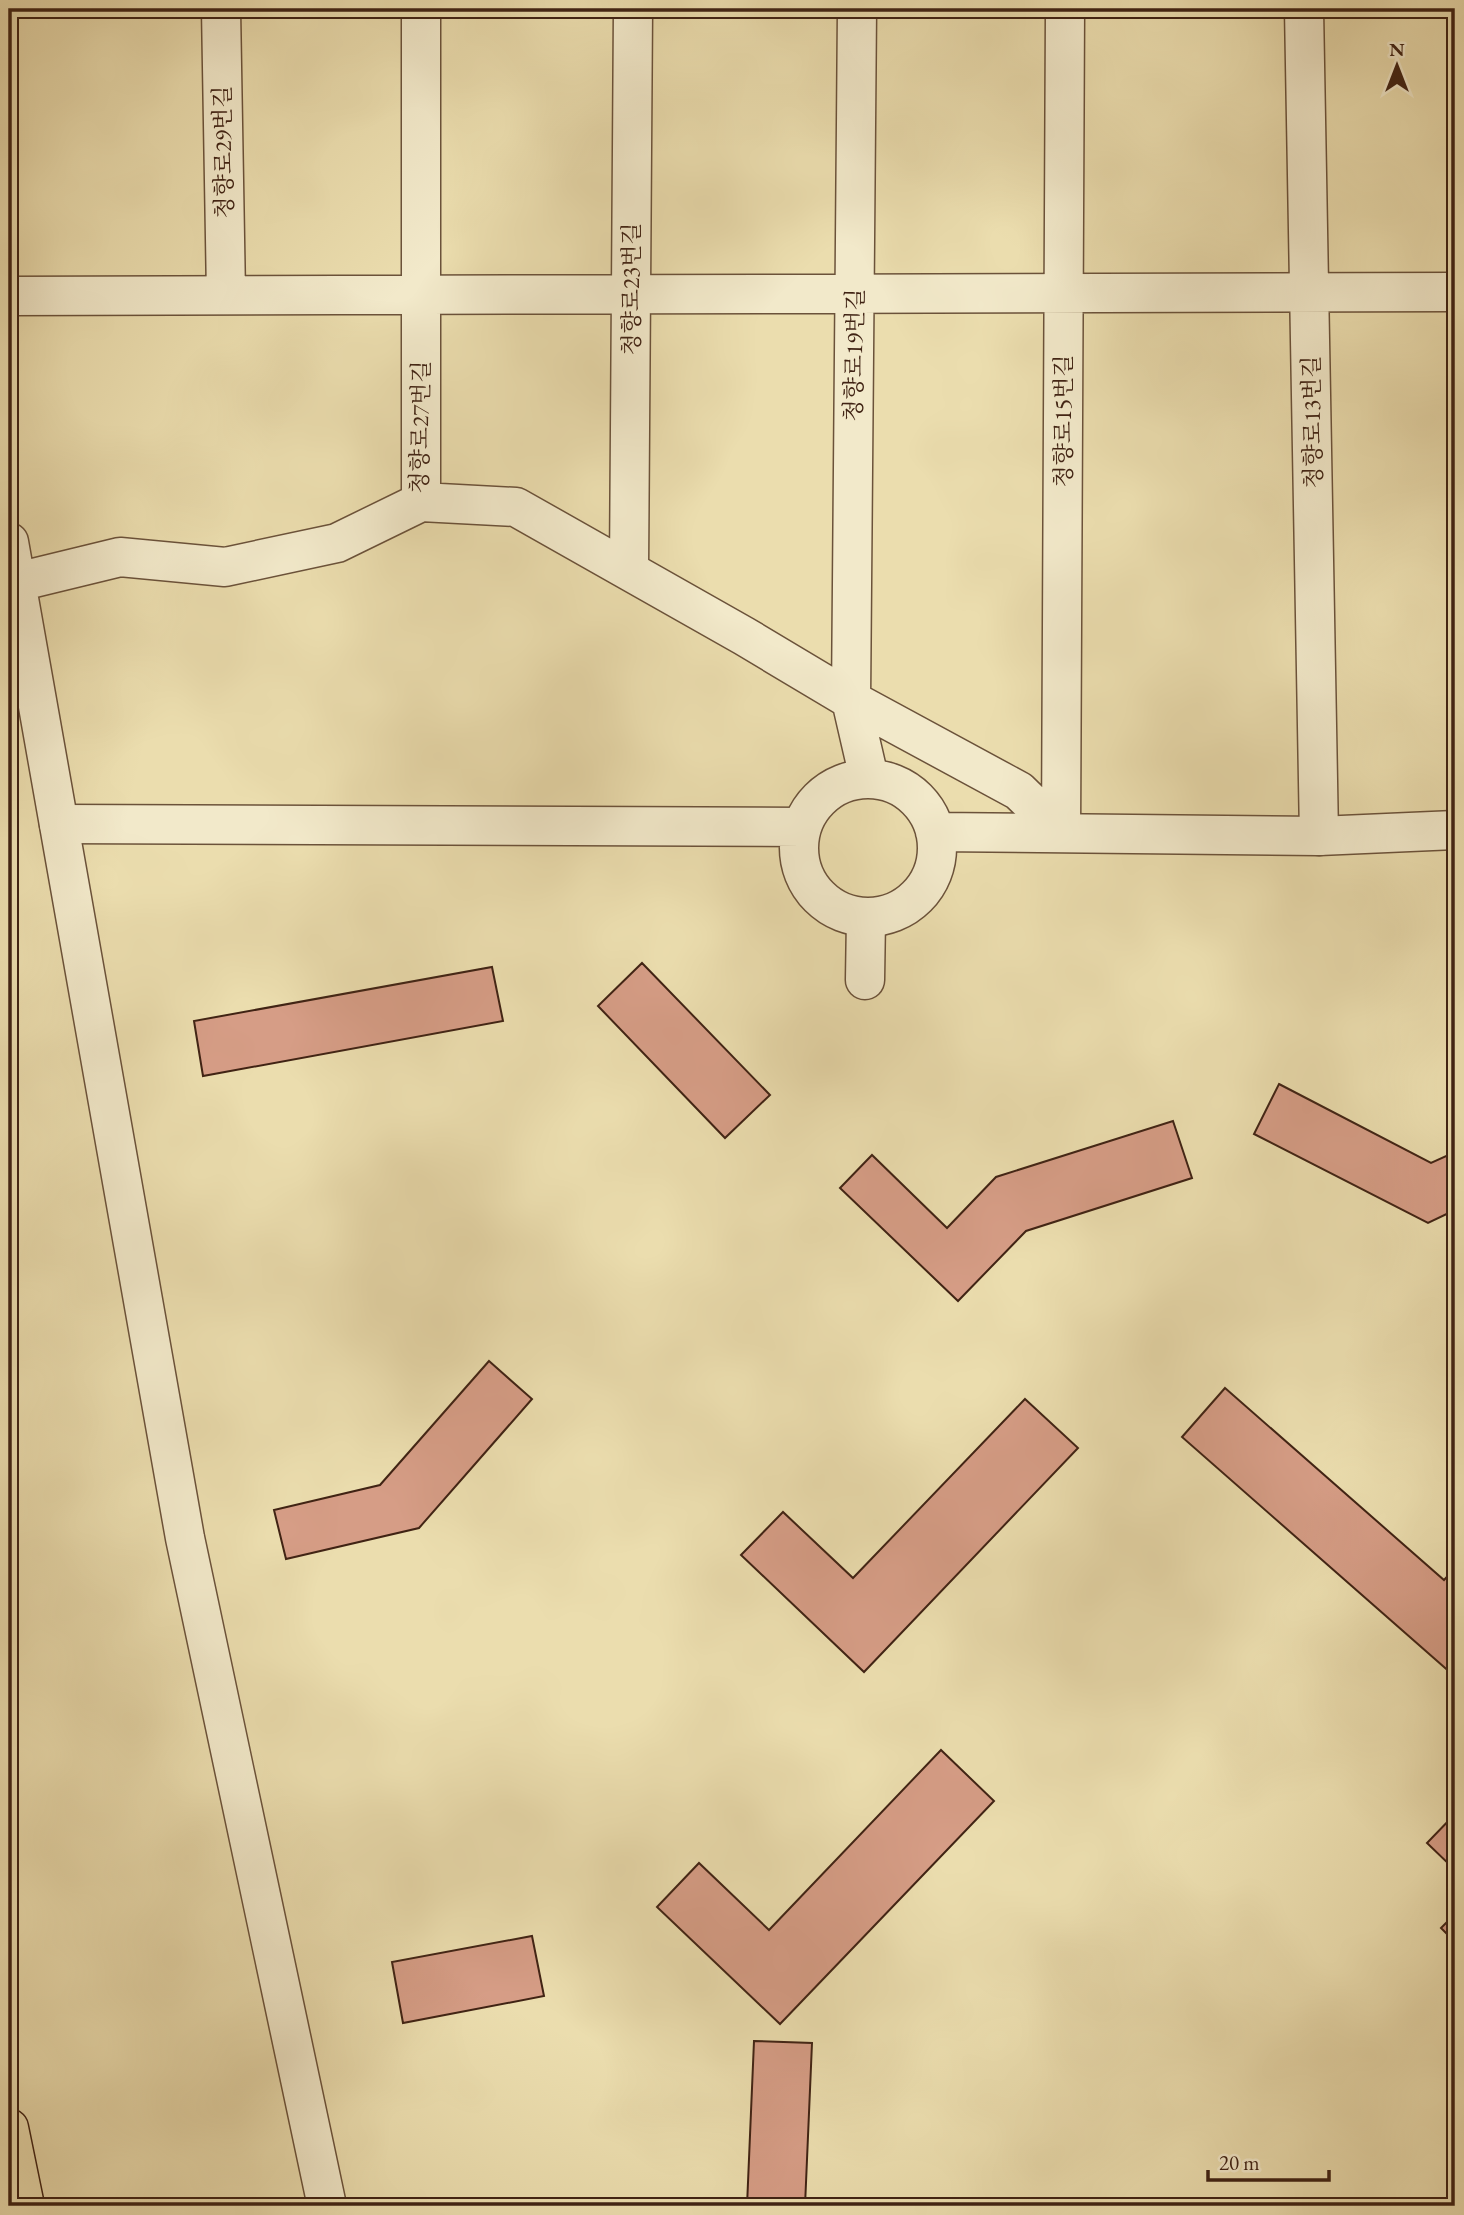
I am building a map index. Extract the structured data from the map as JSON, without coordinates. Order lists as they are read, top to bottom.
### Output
{
  "streets": {
    "street": [
      "청향로29번길",
      "청향로23번길",
      "청향로19번길",
      "청향로15번길",
      "청향로13번길",
      "청향로27번길"
    ]
  },
  "scale_bar": "20 m",
  "north": "top"
}
